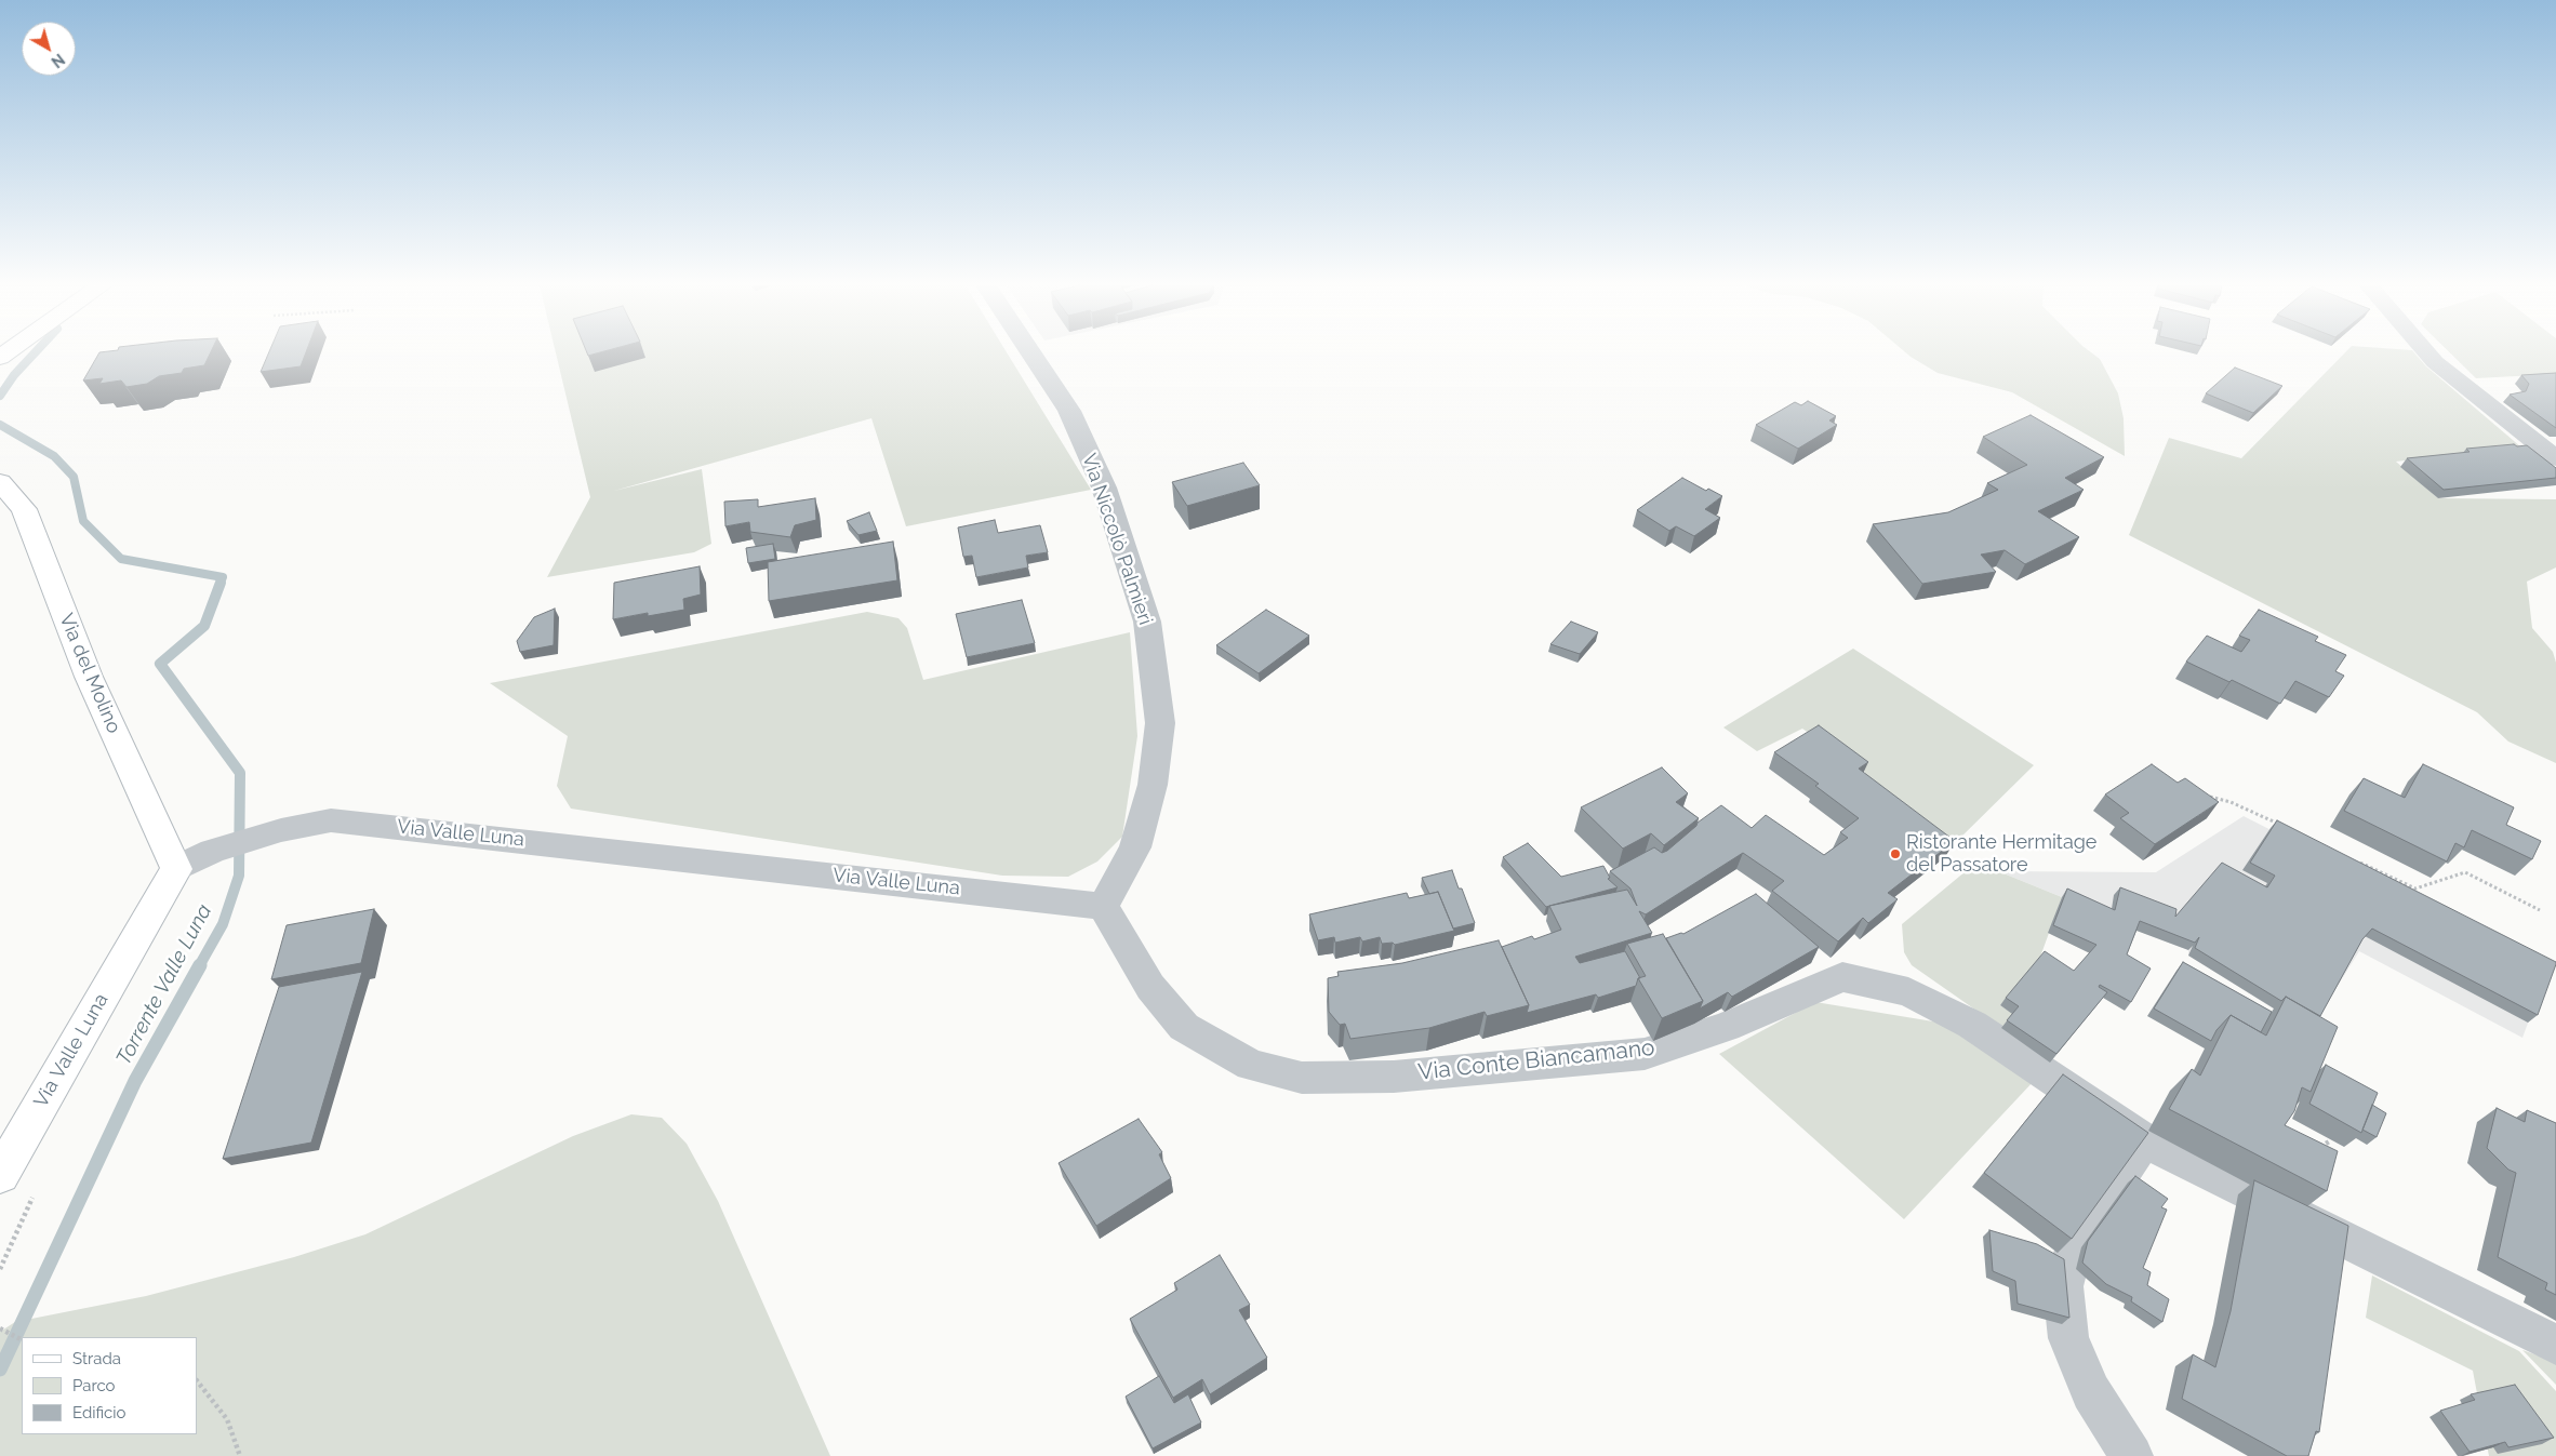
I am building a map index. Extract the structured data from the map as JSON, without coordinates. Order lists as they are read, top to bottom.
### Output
{
  "streets": {
    "street": [
      "Via Niccolò Palmieri",
      "Via del Molino",
      "Via Valle Luna",
      "Via Conte Biancamano"
    ]
  },
  "crossings": [
    ["Via Niccolò Palmieri", "Via Valle Luna"],
    ["Via Niccolò Palmieri", "Via Conte Biancamano"],
    ["Via del Molino", "Via Valle Luna"],
    ["Via Valle Luna", "Via Conte Biancamano"]
  ],
  "water": ["Torrente Valle Luna"],
  "places": ["Ristorante Hermitage del Passatore"],
  "legend": ["Strada", "Parco", "Edificio"],
  "north": "bottom right"
}
